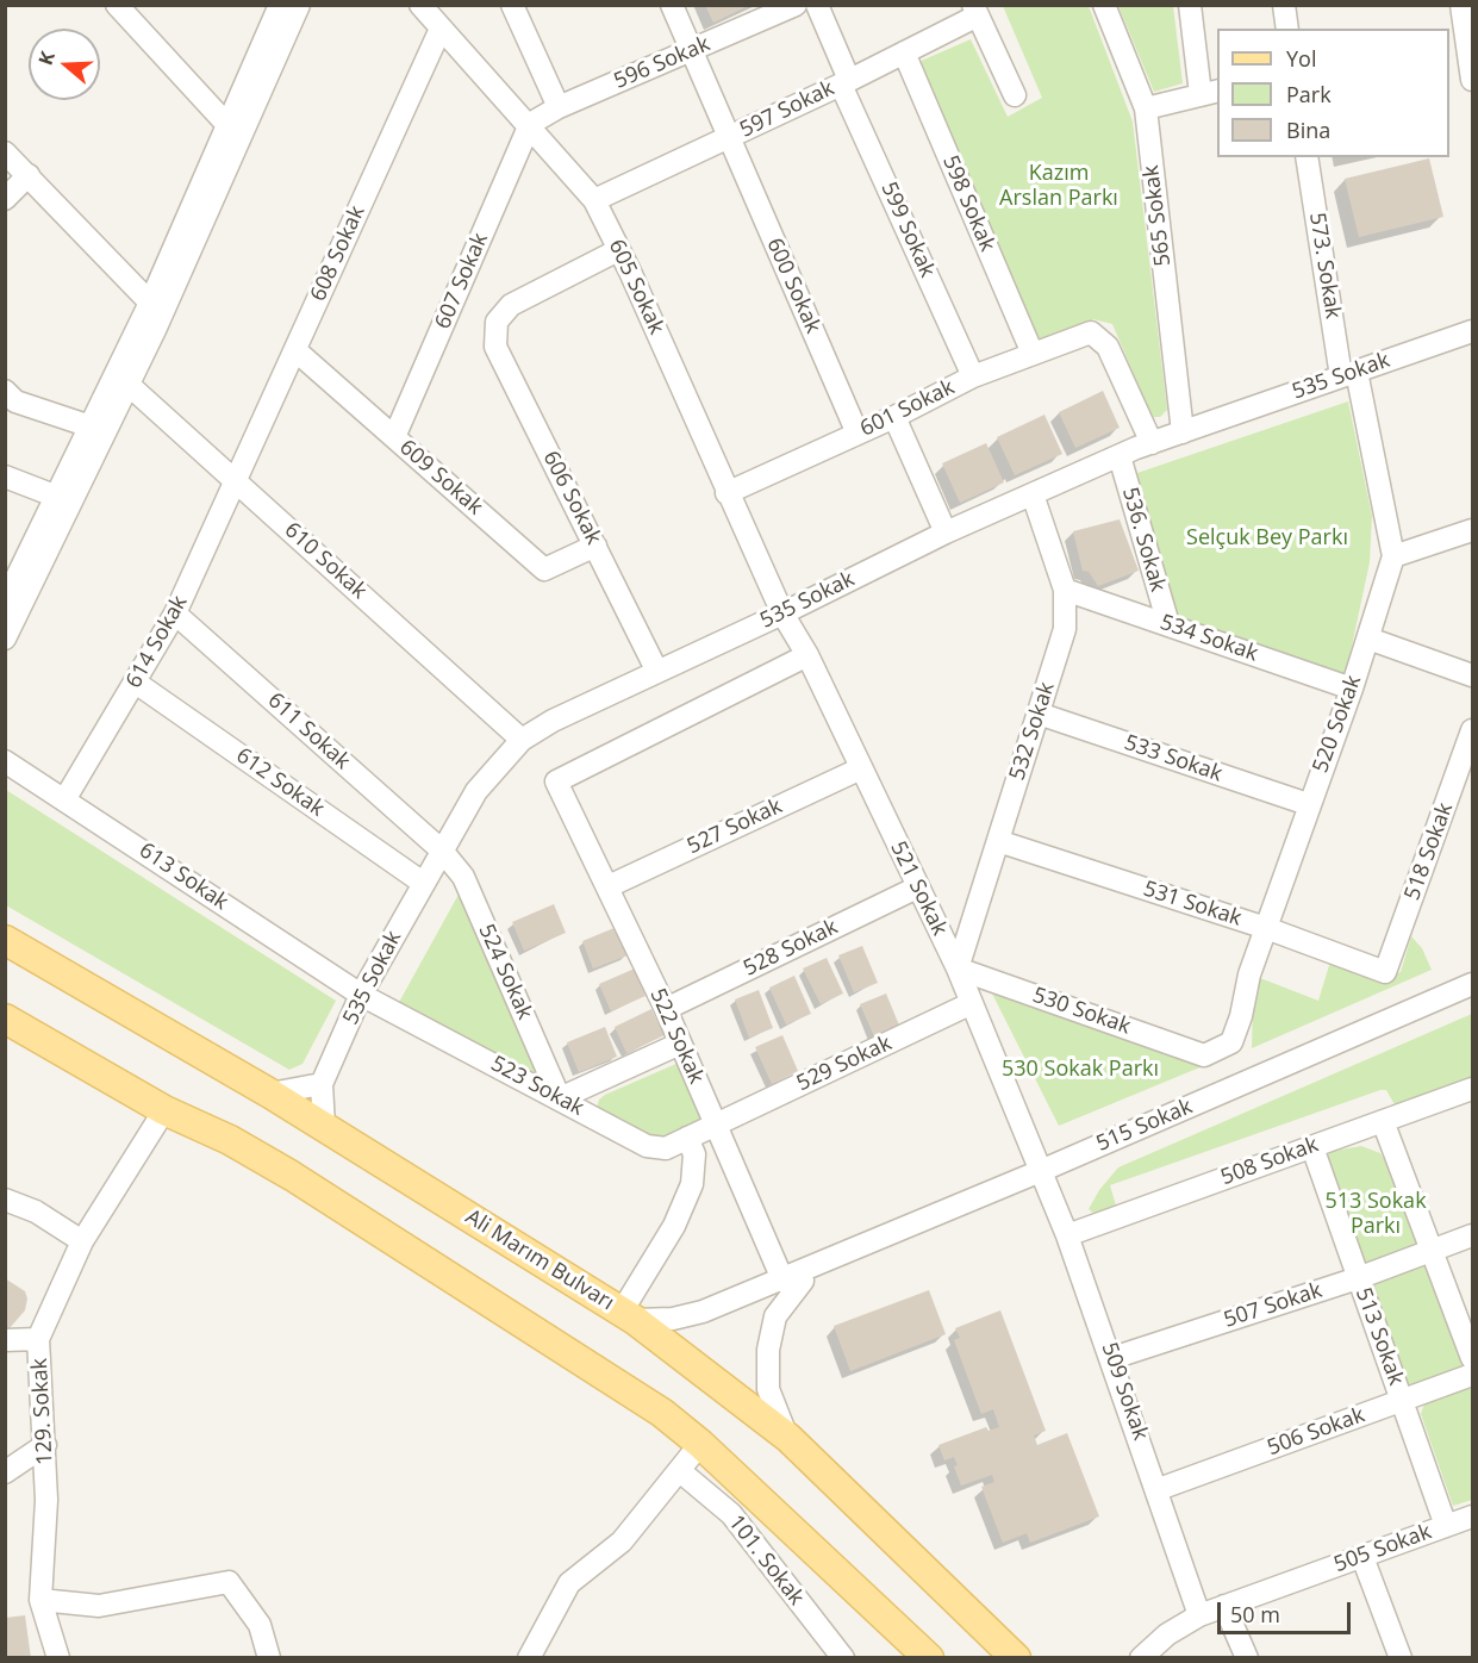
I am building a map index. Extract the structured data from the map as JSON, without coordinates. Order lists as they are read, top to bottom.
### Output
{
  "streets": {
    "main road": ["Ali Marım Bulvarı"],
    "street": [
      "596 Sokak",
      "597 Sokak",
      "598 Sokak",
      "565 Sokak",
      "599 Sokak",
      "608 Sokak",
      "573. Sokak",
      "607 Sokak",
      "600 Sokak",
      "605 Sokak",
      "535 Sokak",
      "601 Sokak",
      "609 Sokak",
      "606 Sokak",
      "536. Sokak",
      "610 Sokak",
      "534 Sokak",
      "614 Sokak",
      "520 Sokak",
      "611 Sokak",
      "532 Sokak",
      "533 Sokak",
      "612 Sokak",
      "527 Sokak",
      "518 Sokak",
      "613 Sokak",
      "521 Sokak",
      "531 Sokak",
      "528 Sokak",
      "524 Sokak",
      "530 Sokak",
      "522 Sokak",
      "529 Sokak",
      "523 Sokak",
      "515 Sokak",
      "508 Sokak",
      "507 Sokak",
      "513 Sokak",
      "509 Sokak",
      "129. Sokak",
      "506 Sokak",
      "505 Sokak",
      "101. Sokak"
    ]
  },
  "crossings": [
    ["596 Sokak", "607 Sokak"],
    ["596 Sokak", "600 Sokak"],
    ["596 Sokak", "605 Sokak"],
    ["597 Sokak", "598 Sokak"],
    ["597 Sokak", "599 Sokak"],
    ["597 Sokak", "600 Sokak"],
    ["597 Sokak", "605 Sokak"],
    ["598 Sokak", "601 Sokak"],
    ["565 Sokak", "535 Sokak"],
    ["599 Sokak", "601 Sokak"],
    ["608 Sokak", "605 Sokak"],
    ["608 Sokak", "609 Sokak"],
    ["608 Sokak", "610 Sokak"],
    ["608 Sokak", "614 Sokak"],
    ["573. Sokak", "535 Sokak"],
    ["573. Sokak", "520 Sokak"],
    ["607 Sokak", "605 Sokak"],
    ["607 Sokak", "609 Sokak"],
    ["600 Sokak", "601 Sokak"],
    ["605 Sokak", "535 Sokak"],
    ["605 Sokak", "601 Sokak"],
    ["605 Sokak", "606 Sokak"],
    ["605 Sokak", "521 Sokak"],
    ["535 Sokak", "601 Sokak"],
    ["535 Sokak", "606 Sokak"],
    ["535 Sokak", "536. Sokak"],
    ["535 Sokak", "610 Sokak"],
    ["535 Sokak", "520 Sokak"],
    ["535 Sokak", "611 Sokak"],
    ["535 Sokak", "532 Sokak"],
    ["535 Sokak", "612 Sokak"],
    ["535 Sokak", "613 Sokak"],
    ["535 Sokak", "521 Sokak"],
    ["535 Sokak", "524 Sokak"],
    ["535 Sokak", "523 Sokak"],
    ["609 Sokak", "606 Sokak"],
    ["536. Sokak", "534 Sokak"],
    ["610 Sokak", "614 Sokak"],
    ["534 Sokak", "520 Sokak"],
    ["534 Sokak", "532 Sokak"],
    ["614 Sokak", "611 Sokak"],
    ["614 Sokak", "612 Sokak"],
    ["614 Sokak", "613 Sokak"],
    ["520 Sokak", "533 Sokak"],
    ["520 Sokak", "531 Sokak"],
    ["520 Sokak", "530 Sokak"],
    ["611 Sokak", "524 Sokak"],
    ["532 Sokak", "533 Sokak"],
    ["532 Sokak", "521 Sokak"],
    ["532 Sokak", "531 Sokak"],
    ["532 Sokak", "530 Sokak"],
    ["527 Sokak", "521 Sokak"],
    ["527 Sokak", "522 Sokak"],
    ["518 Sokak", "531 Sokak"],
    ["613 Sokak", "523 Sokak"],
    ["521 Sokak", "528 Sokak"],
    ["521 Sokak", "530 Sokak"],
    ["521 Sokak", "522 Sokak"],
    ["521 Sokak", "529 Sokak"],
    ["521 Sokak", "515 Sokak"],
    ["521 Sokak", "509 Sokak"],
    ["528 Sokak", "522 Sokak"],
    ["524 Sokak", "523 Sokak"],
    ["522 Sokak", "529 Sokak"],
    ["522 Sokak", "523 Sokak"],
    ["522 Sokak", "515 Sokak"],
    ["529 Sokak", "523 Sokak"],
    ["515 Sokak", "Ali Marım Bulvarı"],
    ["515 Sokak", "509 Sokak"],
    ["508 Sokak", "513 Sokak"],
    ["508 Sokak", "509 Sokak"],
    ["507 Sokak", "513 Sokak"],
    ["507 Sokak", "509 Sokak"],
    ["513 Sokak", "506 Sokak"],
    ["513 Sokak", "505 Sokak"],
    ["509 Sokak", "506 Sokak"],
    ["509 Sokak", "505 Sokak"]
  ],
  "parks": [
    "Kazım Arslan Parkı",
    "Selçuk Bey Parkı",
    "530 Sokak Parkı",
    "513 Sokak Parkı"
  ],
  "legend": ["Yol", "Park", "Bina"],
  "scale_bar": "50 m",
  "north": "left"
}
